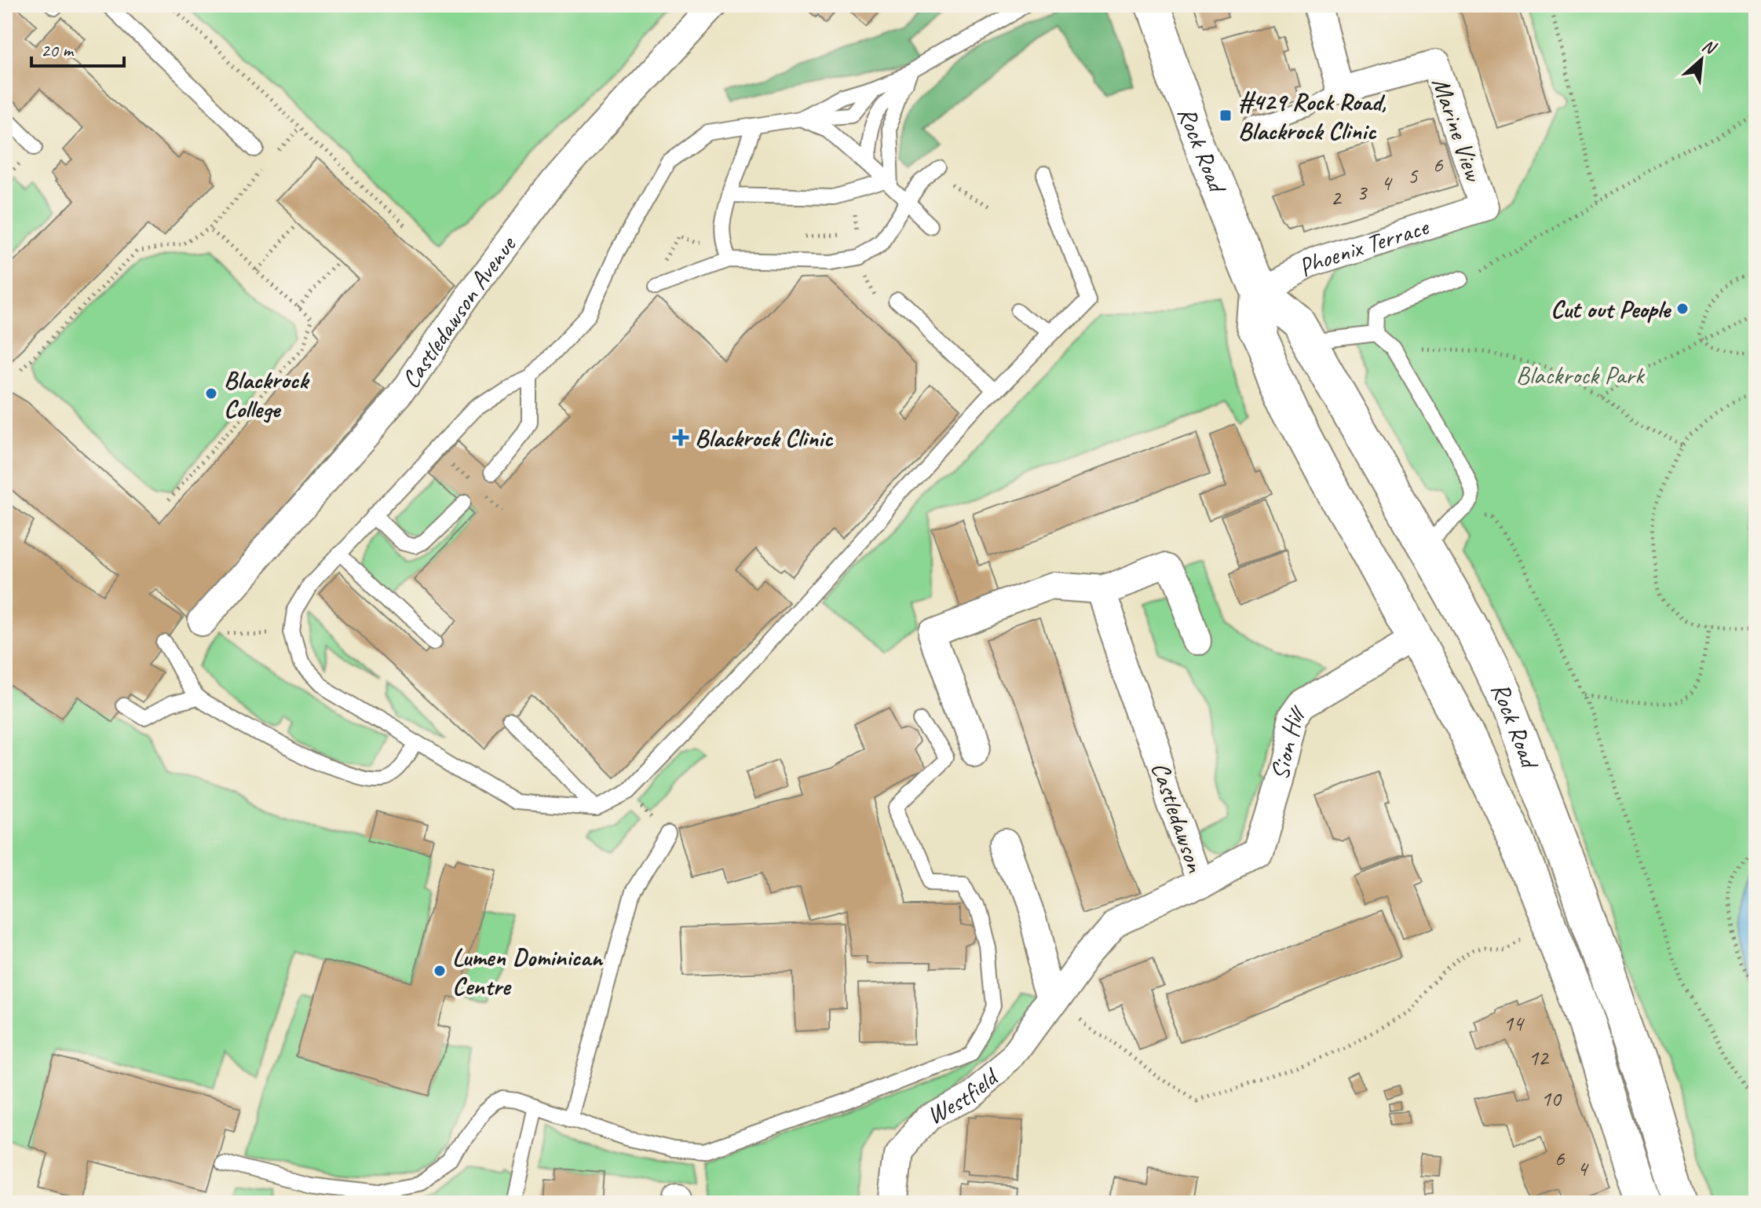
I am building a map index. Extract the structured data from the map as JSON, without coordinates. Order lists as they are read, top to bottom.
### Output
{
  "streets": {
    "main road": ["Rock Road"],
    "street": [
      "Marine View",
      "Phoenix Terrace",
      "Castledawson Avenue",
      "Sion Hill",
      "Castledawson",
      "Westfield"
    ]
  },
  "crossings": [
    ["Marine View", "Phoenix Terrace"],
    ["Rock Road", "Phoenix Terrace"],
    ["Rock Road", "Sion Hill"],
    ["Sion Hill", "Castledawson"],
    ["Castledawson", "Westfield"]
  ],
  "parks": ["Blackrock Park"],
  "places": {
    "transit": ["#429 Rock Road, Blackrock Clinic"],
    "other": ["Cut out People", "Blackrock College", "Lumen Dominican Centre"],
    "health": ["Blackrock Clinic"]
  },
  "house_numbers": [
    "6",
    "5",
    "4",
    "3",
    "2",
    "14",
    "12",
    "10",
    "6",
    "4"
  ],
  "scale_bar": "20 m",
  "north": "top right"
}
